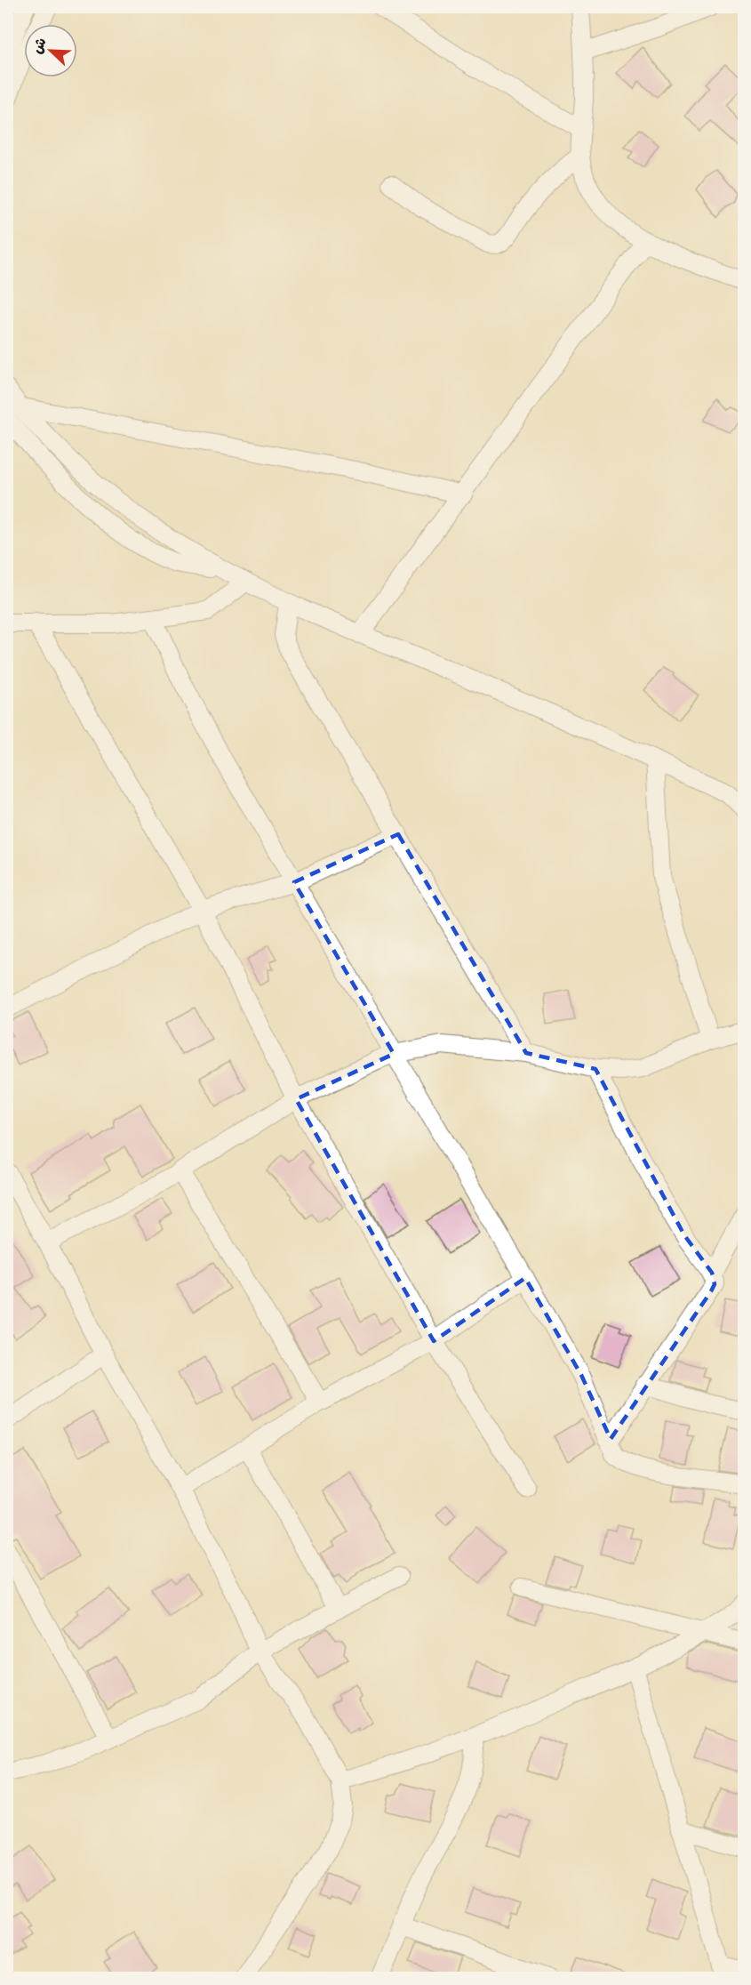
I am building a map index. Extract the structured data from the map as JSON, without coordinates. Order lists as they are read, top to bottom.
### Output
{
  "north": "top left"
}
